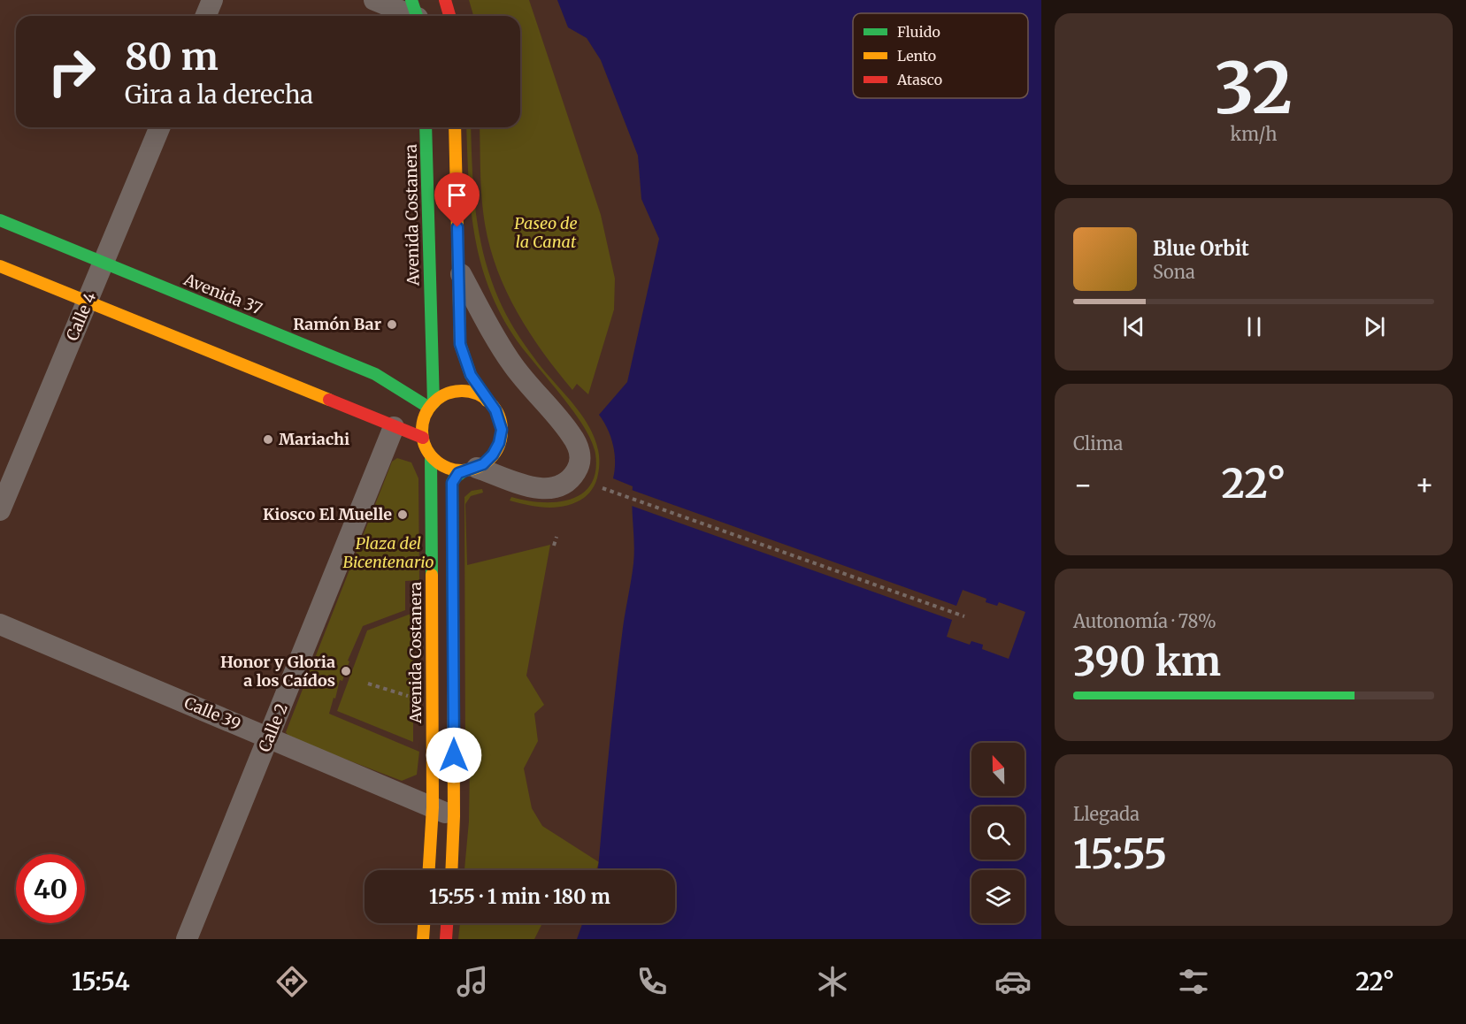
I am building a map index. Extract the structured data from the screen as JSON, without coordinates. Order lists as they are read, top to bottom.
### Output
{
  "streets": {
    "main road": ["Avenida Costanera", "Avenida 37"],
    "street": ["Calle 4", "Calle 39", "Calle 2"]
  },
  "crossings": [
    ["Avenida Costanera", "Avenida 37"],
    ["Avenida Costanera", "Calle 39"],
    ["Avenida 37", "Calle 4"],
    ["Calle 39", "Calle 2"]
  ],
  "parks": ["Paseo de la Canat", "Plaza del Bicentenario"],
  "places": [
    "Ramón Bar",
    "Mariachi",
    "Kiosco El Muelle",
    "Honor y Gloria a los Caídos"
  ],
  "legend": ["Fluido", "Lento", "Atasco"],
  "north": "top",
  "page": {
    "tile": [
      ["32", "km/h"],
      "Clima",
      ["Autonomía · 78%", "390 km"],
      ["Llegada", "15:55"]
    ],
    "turn": ["80 m", "Gira a la derecha"],
    "song": ["Blue Orbit", "Sona"],
    "heat": ["−", "22°", "+"],
    "limit": "40",
    "trip": "15:55 · 1 min · 180 m",
    "tabs": ["15:54", "22°"]
  }
}
